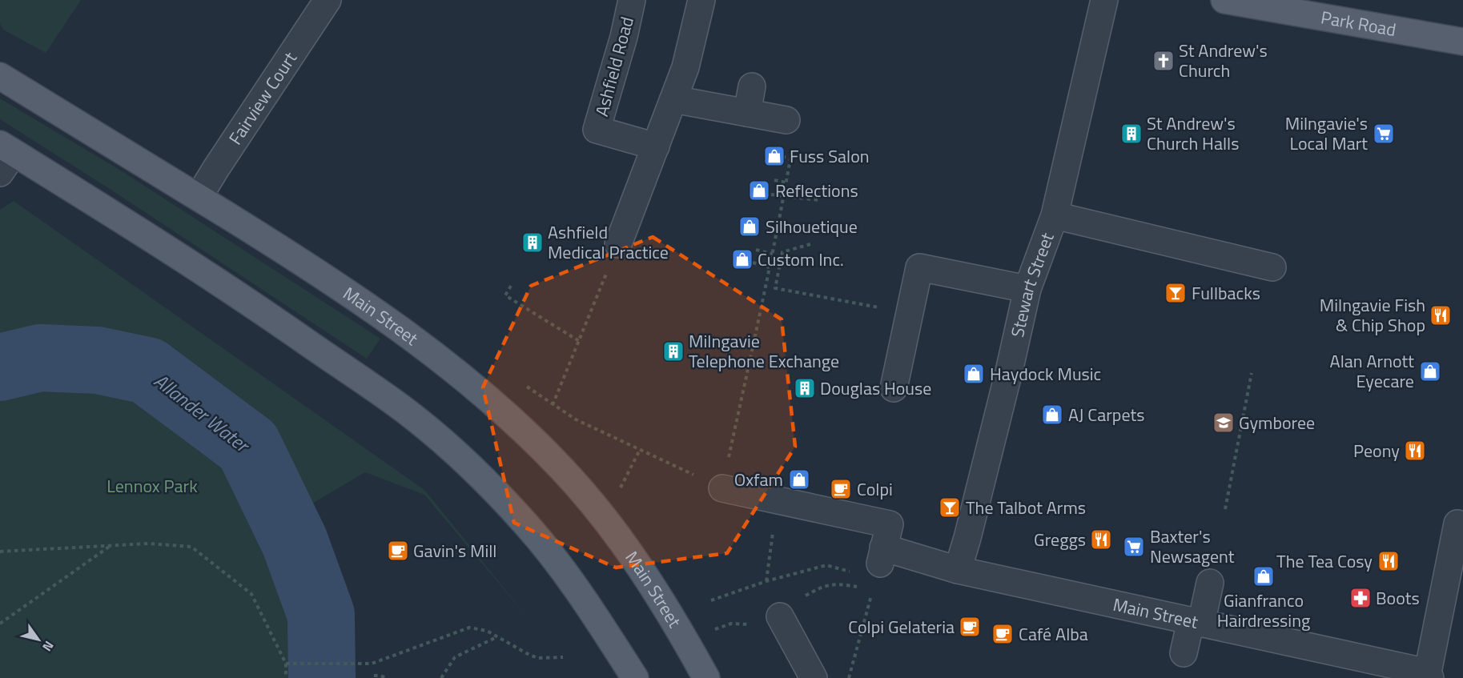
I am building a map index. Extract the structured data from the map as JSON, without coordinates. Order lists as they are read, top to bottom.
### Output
{
  "streets": {
    "main road": ["Park Road", "Main Street"],
    "street": ["Ashfield Road", "Fairview Court", "Stewart Street"]
  },
  "crossings": [
    ["Fairview Court", "Main Street"],
    ["Stewart Street", "Main Street"]
  ],
  "water": ["Allander Water"],
  "parks": ["Lennox Park"],
  "places": {
    "church": ["St Andrew's Church"],
    "building": [
      "St Andrew's Church Halls",
      "Ashfield Medical Practice",
      "Milngavie Telephone Exchange",
      "Douglas House"
    ],
    "supermarket": ["Milngavie's Local Mart", "Baxter's Newsagent"],
    "shop": [
      "Fuss Salon",
      "Reflections",
      "Silhouetique",
      "Custom Inc.",
      "Alan Arnott Eyecare",
      "Haydock Music",
      "AJ Carpets",
      "Oxfam",
      "Gianfranco Hairdressing"
    ],
    "bar": ["Fullbacks", "The Talbot Arms"],
    "restaurant": [
      "Milngavie Fish & Chip Shop",
      "Peony",
      "Greggs",
      "The Tea Cosy"
    ],
    "school or university": ["Gymboree"],
    "cafe": [
      "Colpi",
      "Gavin's Mill",
      "Colpi Gelateria",
      "Café Alba"
    ],
    "pharmacy": ["Boots"]
  },
  "north": "bottom right"
}
